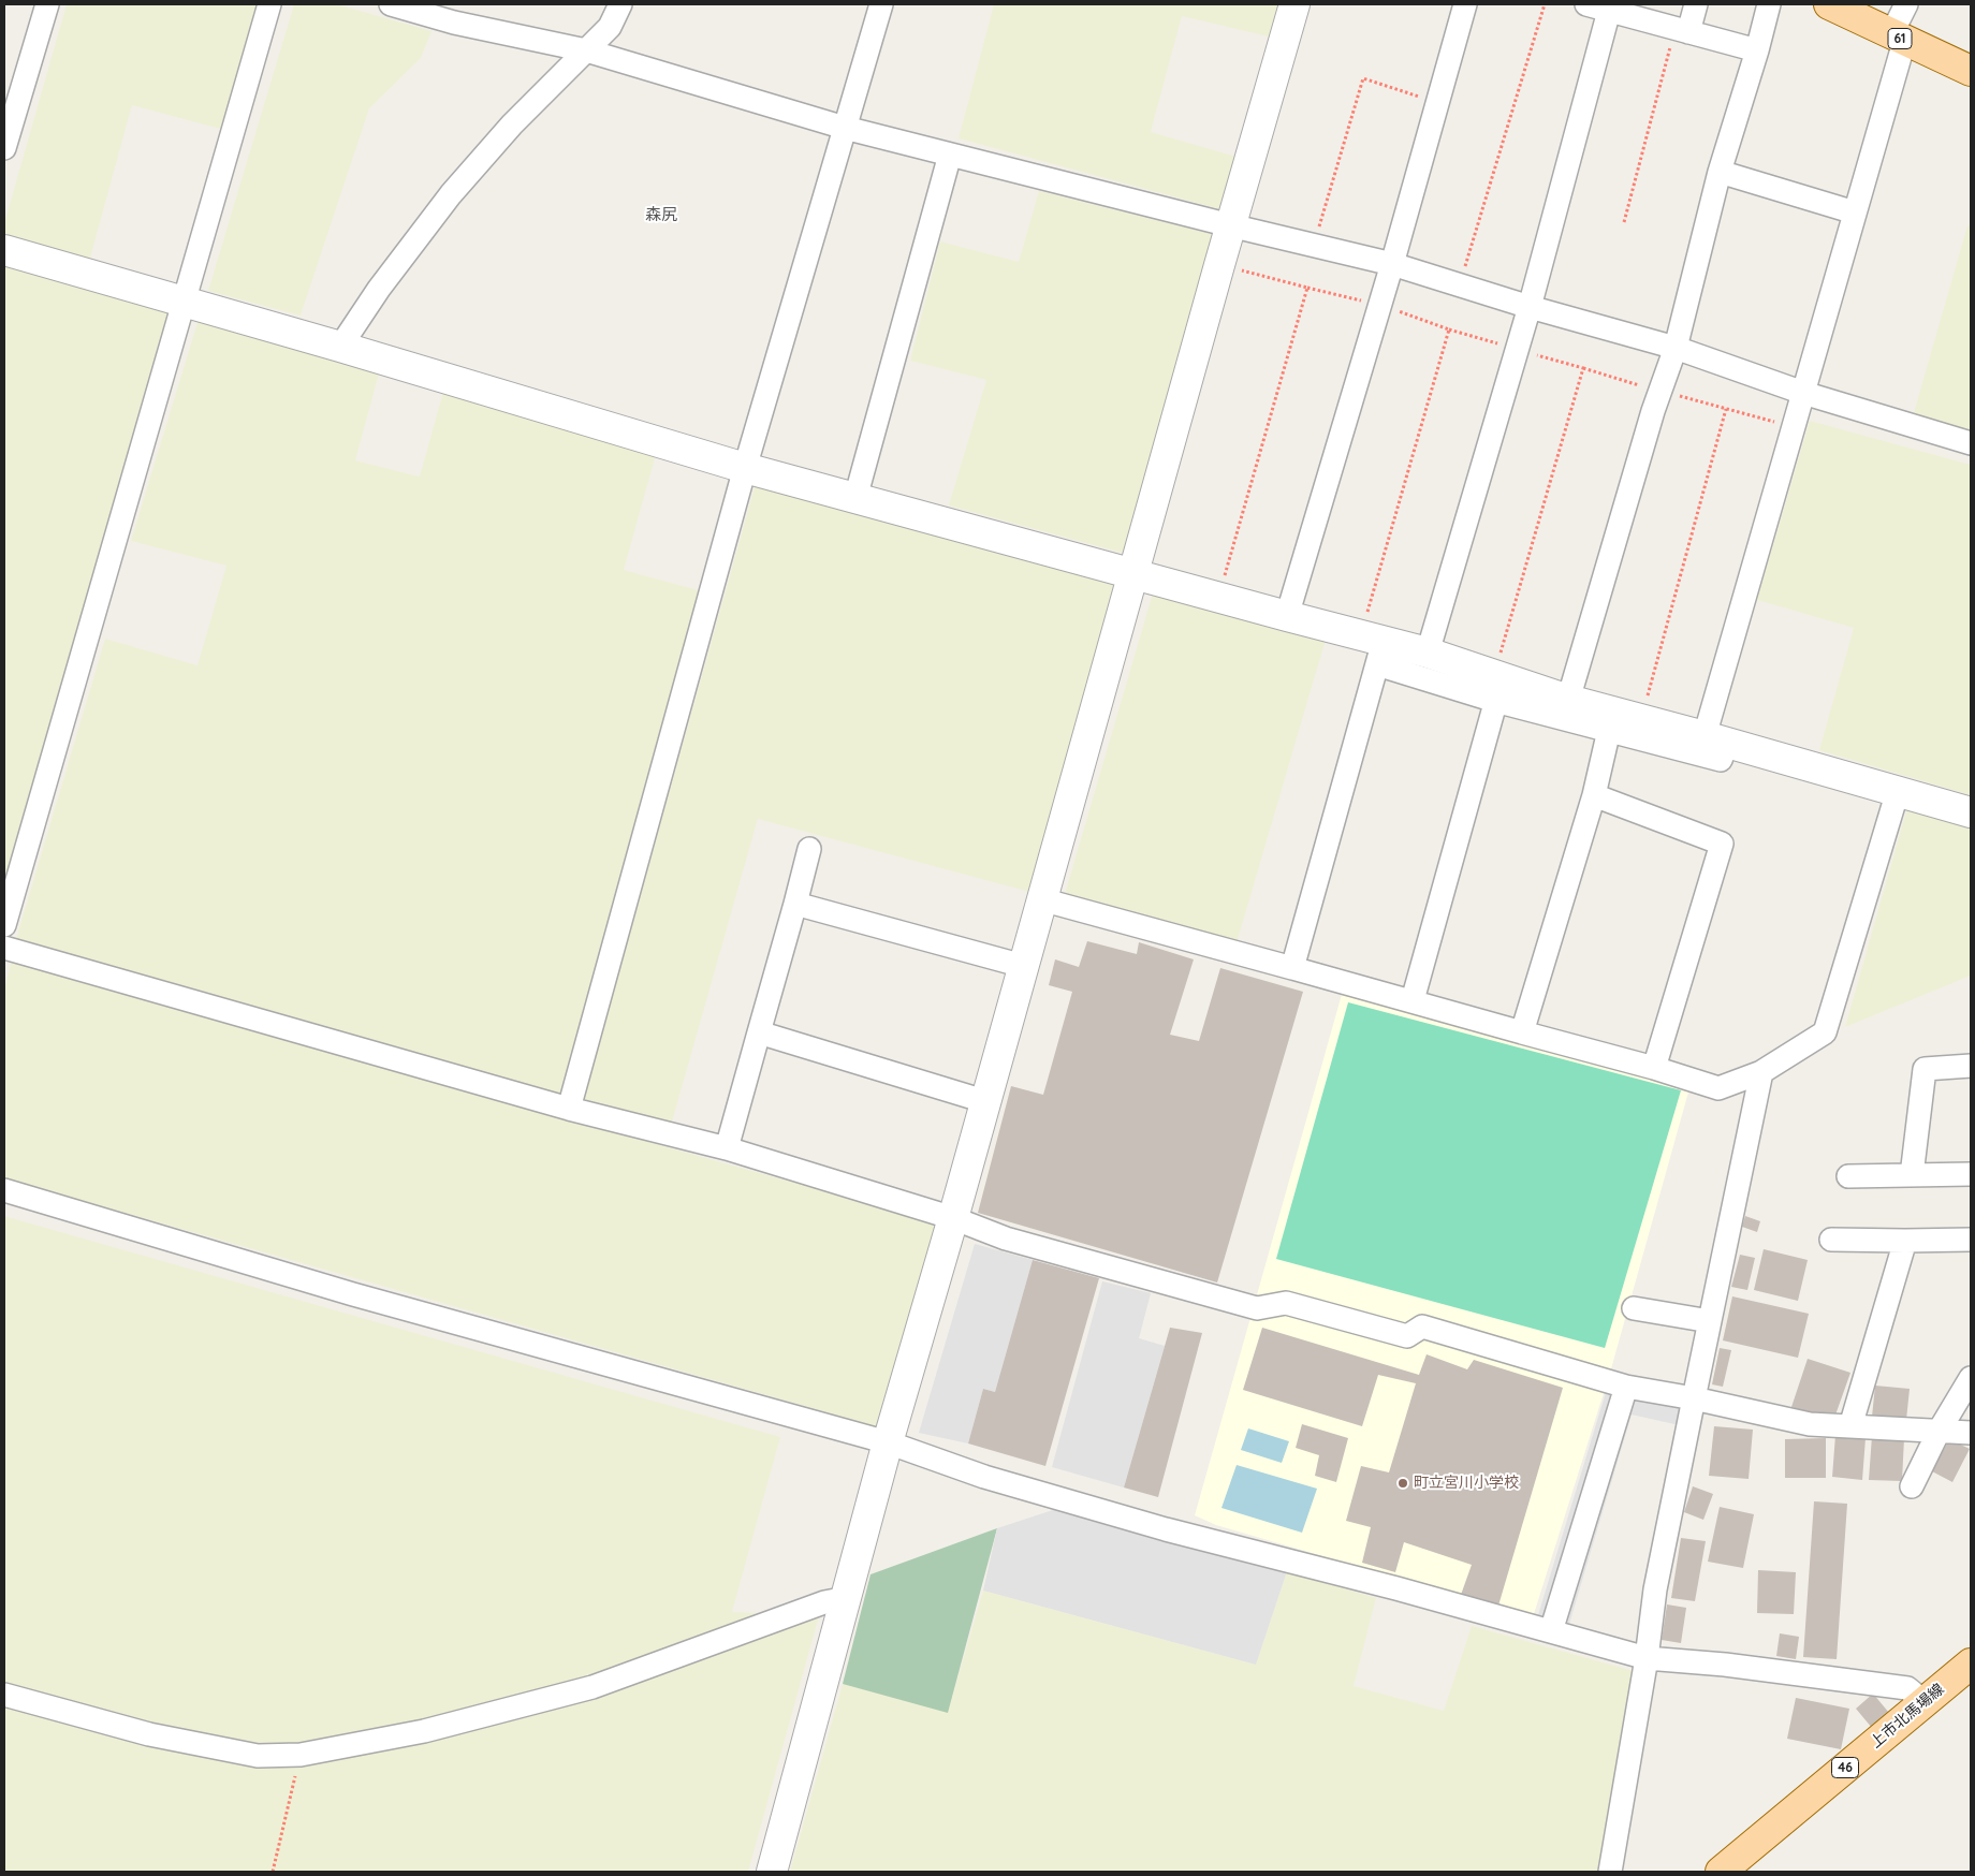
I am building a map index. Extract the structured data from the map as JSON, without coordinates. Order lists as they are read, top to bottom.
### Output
{
  "streets": {
    "main road": ["61", "上市北馬場線", "46"]
  },
  "districts": ["森尻"],
  "places": ["町立宮川小学校"]
}
